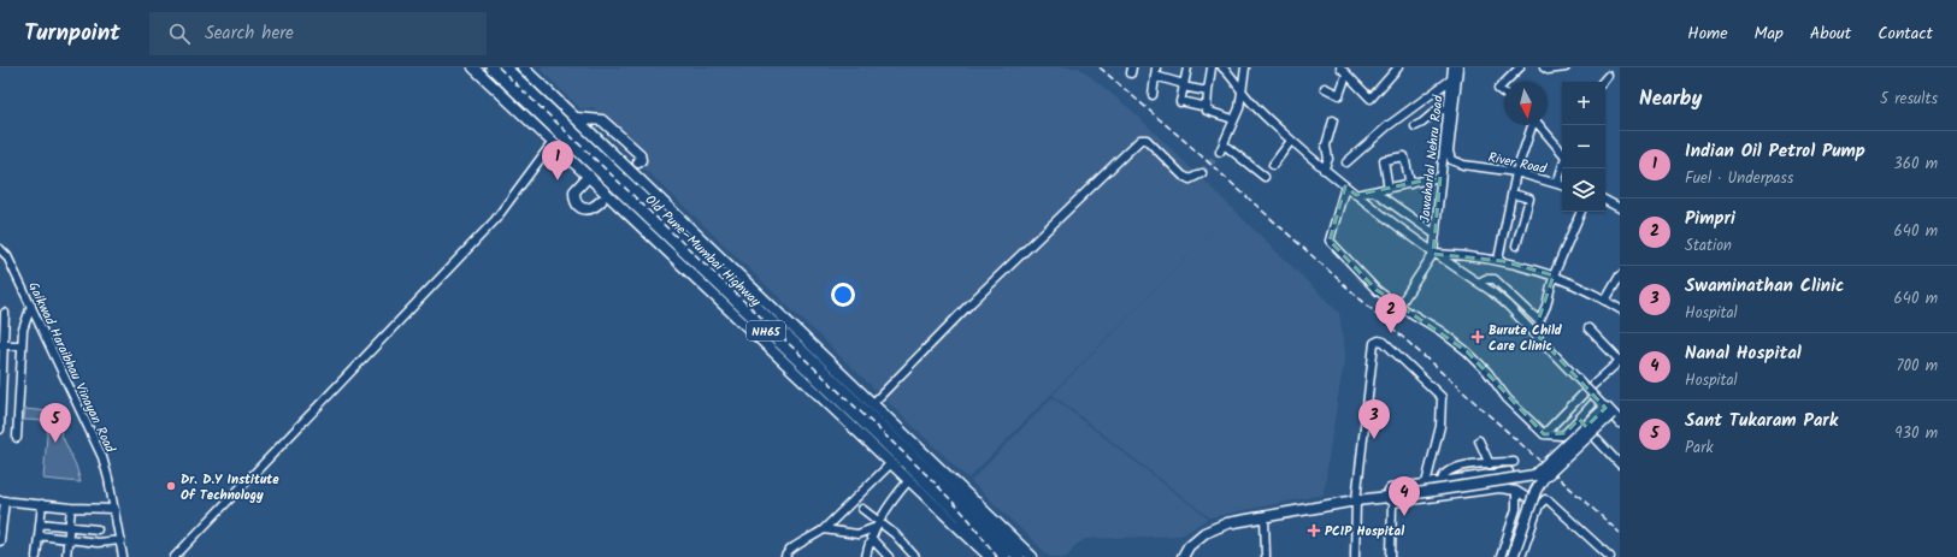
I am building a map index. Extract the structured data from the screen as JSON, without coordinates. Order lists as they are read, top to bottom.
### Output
{
  "streets": {
    "highway": ["Old Pune–Mumbai Highway", "NH65"],
    "street": ["Jawaharlal Nehru Road", "River Road", "Gaikwad Haraibhau Vinayan Road"]
  },
  "crossings": [
    ["Old Pune–Mumbai Highway", "NH65"]
  ],
  "places": {
    "health": ["Burute Child Care Clinic", "PCIP Hospital"],
    "other": ["Dr. D.Y Institute Of Technology"]
  },
  "north": "bottom",
  "page": {
    "header": "Turnpoint",
    "search": "Search here",
    "nav": [
      "Home",
      "Map",
      "About",
      "Contact"
    ],
    "heading": ["Nearby", "5 results"],
    "map_buttons": ["+", "−"],
    "list": [
      {
        "mark": "1",
        "name": "Indian Oil Petrol Pump",
        "note": "Fuel · Underpass",
        "value": "360 m"
      },
      {
        "mark": "2",
        "name": "Pimpri",
        "note": "Station",
        "value": "640 m"
      },
      {
        "mark": "3",
        "name": "Swaminathan Clinic",
        "note": "Hospital",
        "value": "640 m"
      },
      {
        "mark": "4",
        "name": "Nanal Hospital",
        "note": "Hospital",
        "value": "700 m"
      },
      {
        "mark": "5",
        "name": "Sant Tukaram Park",
        "note": "Park",
        "value": "930 m"
      }
    ],
    "pins": [
      "1",
      "2",
      "3",
      "5",
      "4"
    ]
  }
}
